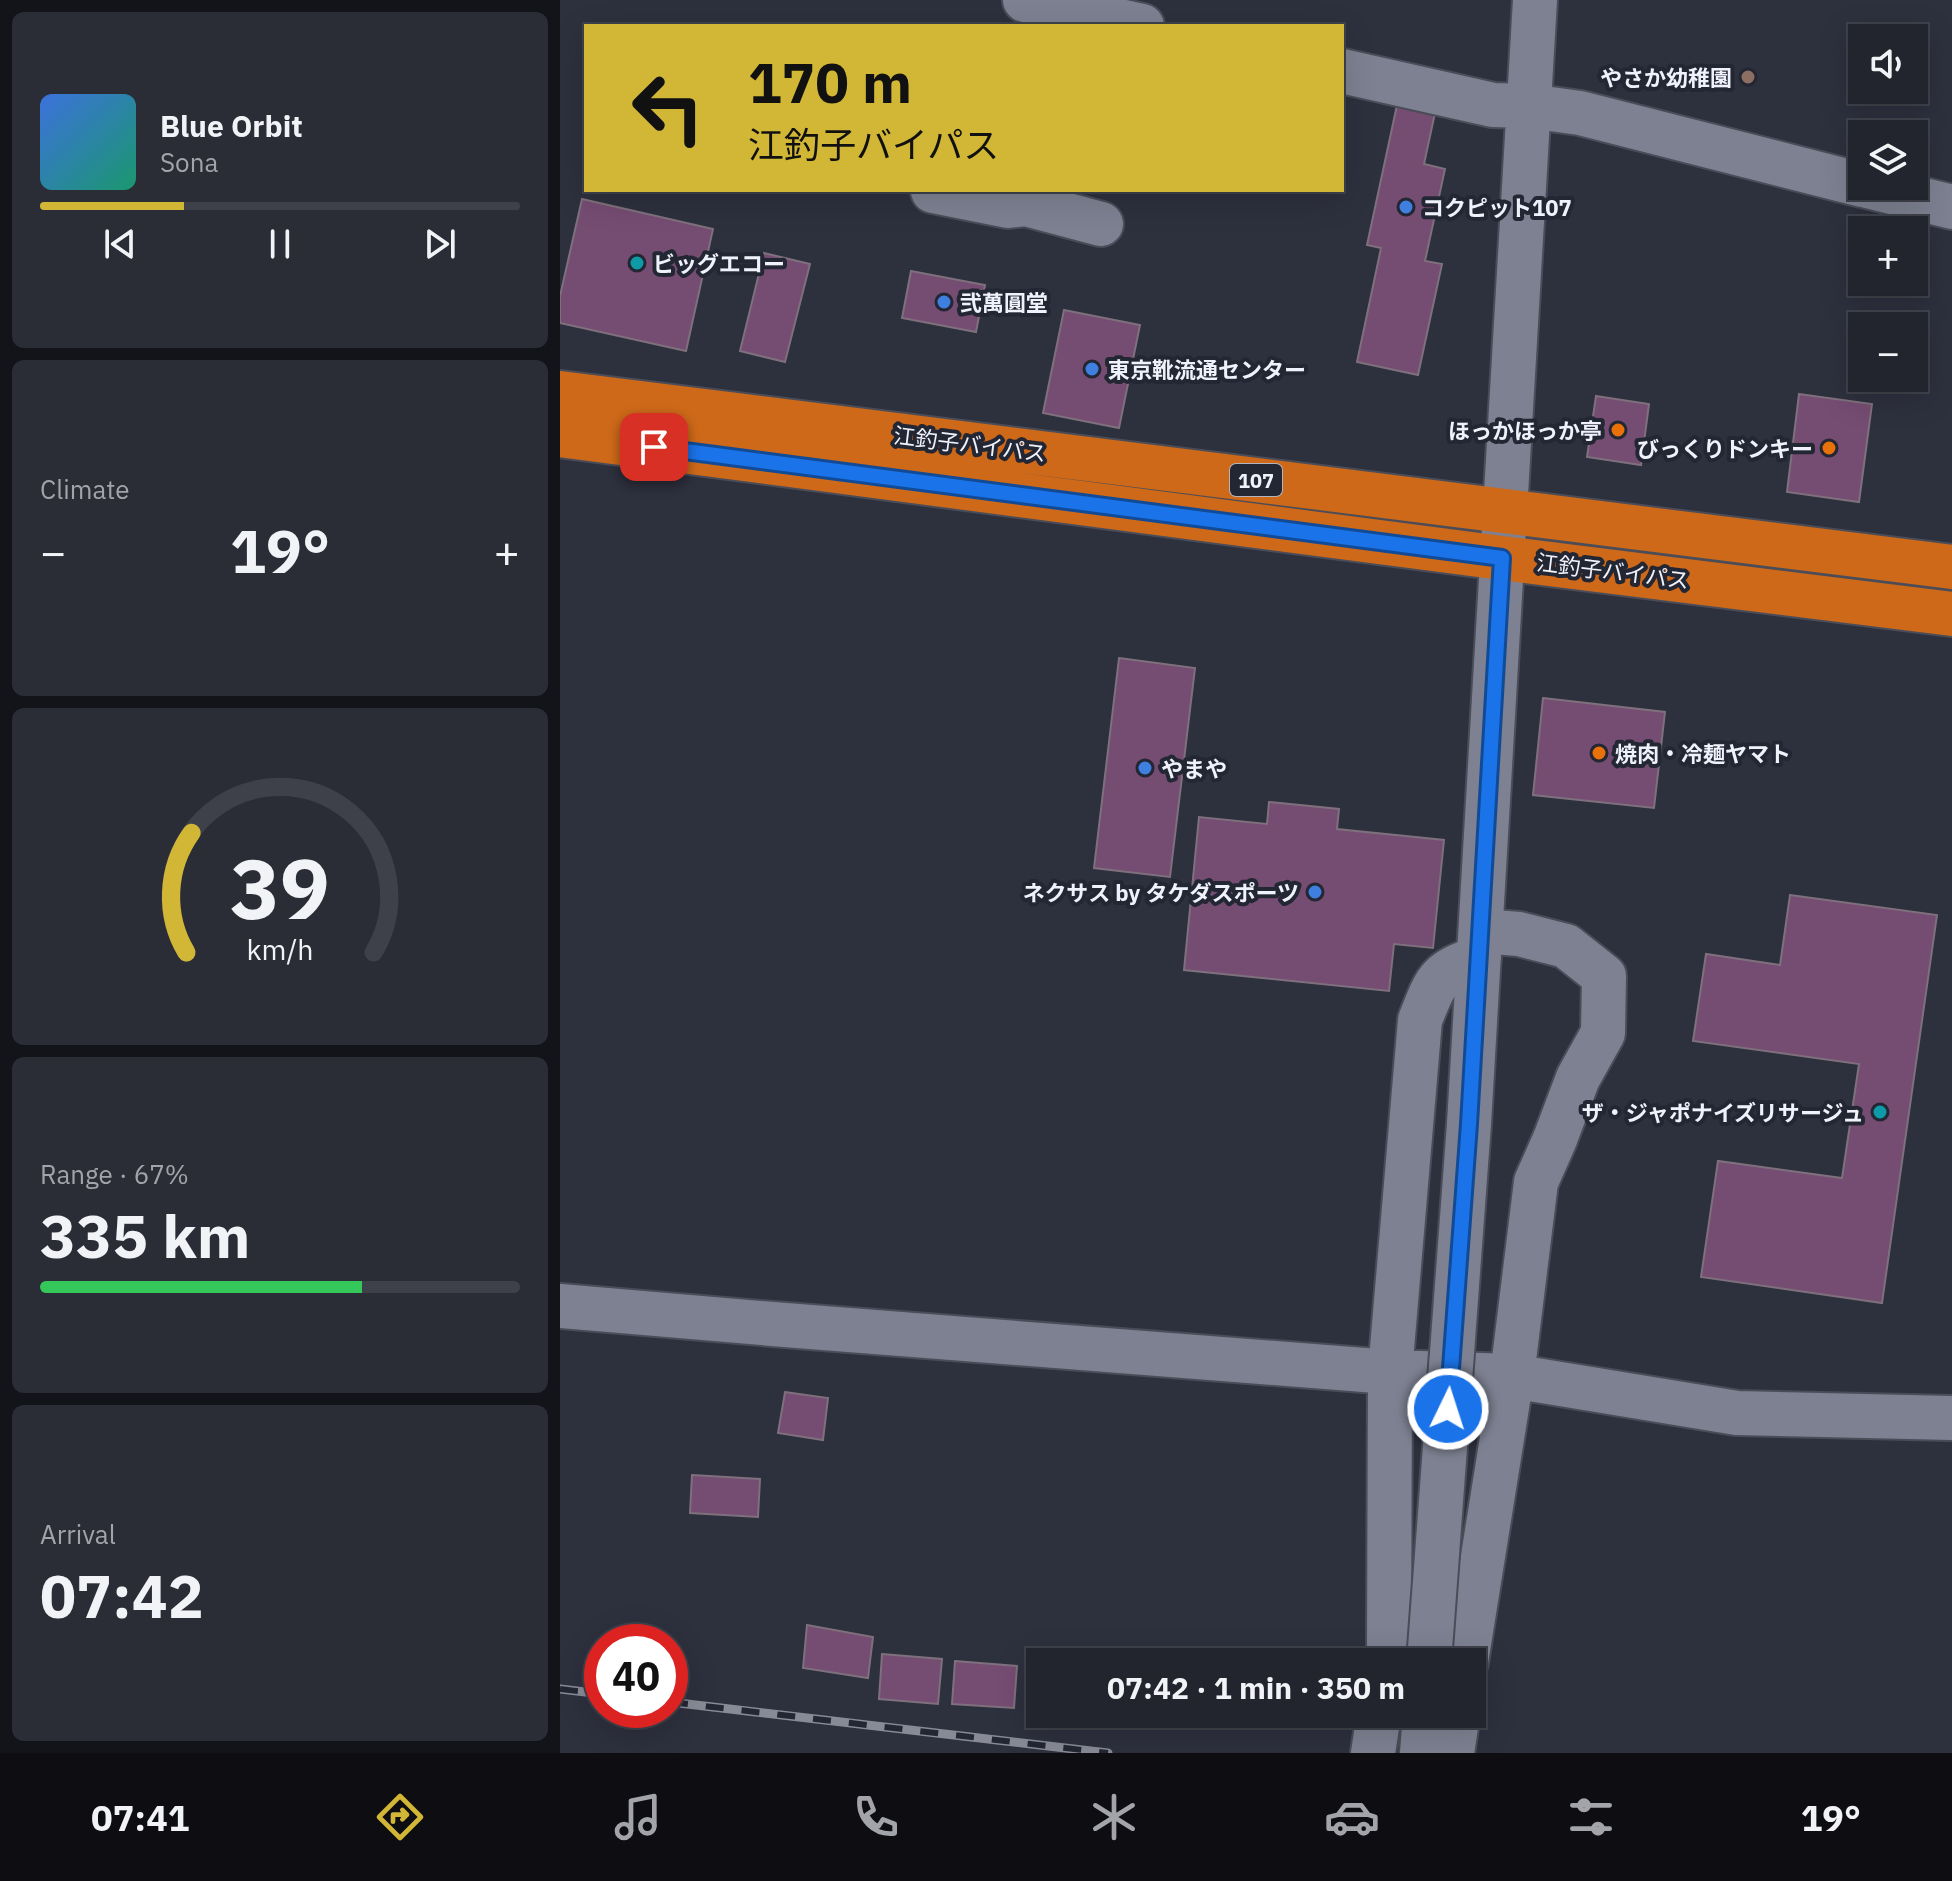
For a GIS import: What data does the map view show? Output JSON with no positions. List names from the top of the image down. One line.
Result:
{"streets":{"highway":["江釣子バイパス","107"]},"places":["やさか幼稚園","コクピット107","ビッグエコー","弐萬圓堂","東京靴流通センター","ほっかほっか亭","びっくりドンキー","焼肉・冷麺ヤマト","やまや","ネクサス by タケダスポーツ","ザ・ジャポナイズリサージュ"],"page":{"map_buttons":["+","−"],"turn":["170 m","江釣子バイパス"],"song":["Blue Orbit","Sona"],"tile":["Climate",["Range · 67%","335 km"],["Arrival","07:42"]],"heat":["−","19°","+"],"limit":"40","trip":"07:42 · 1 min · 350 m","tabs":["07:41","19°"],"gauge":["39","km/h"]}}
